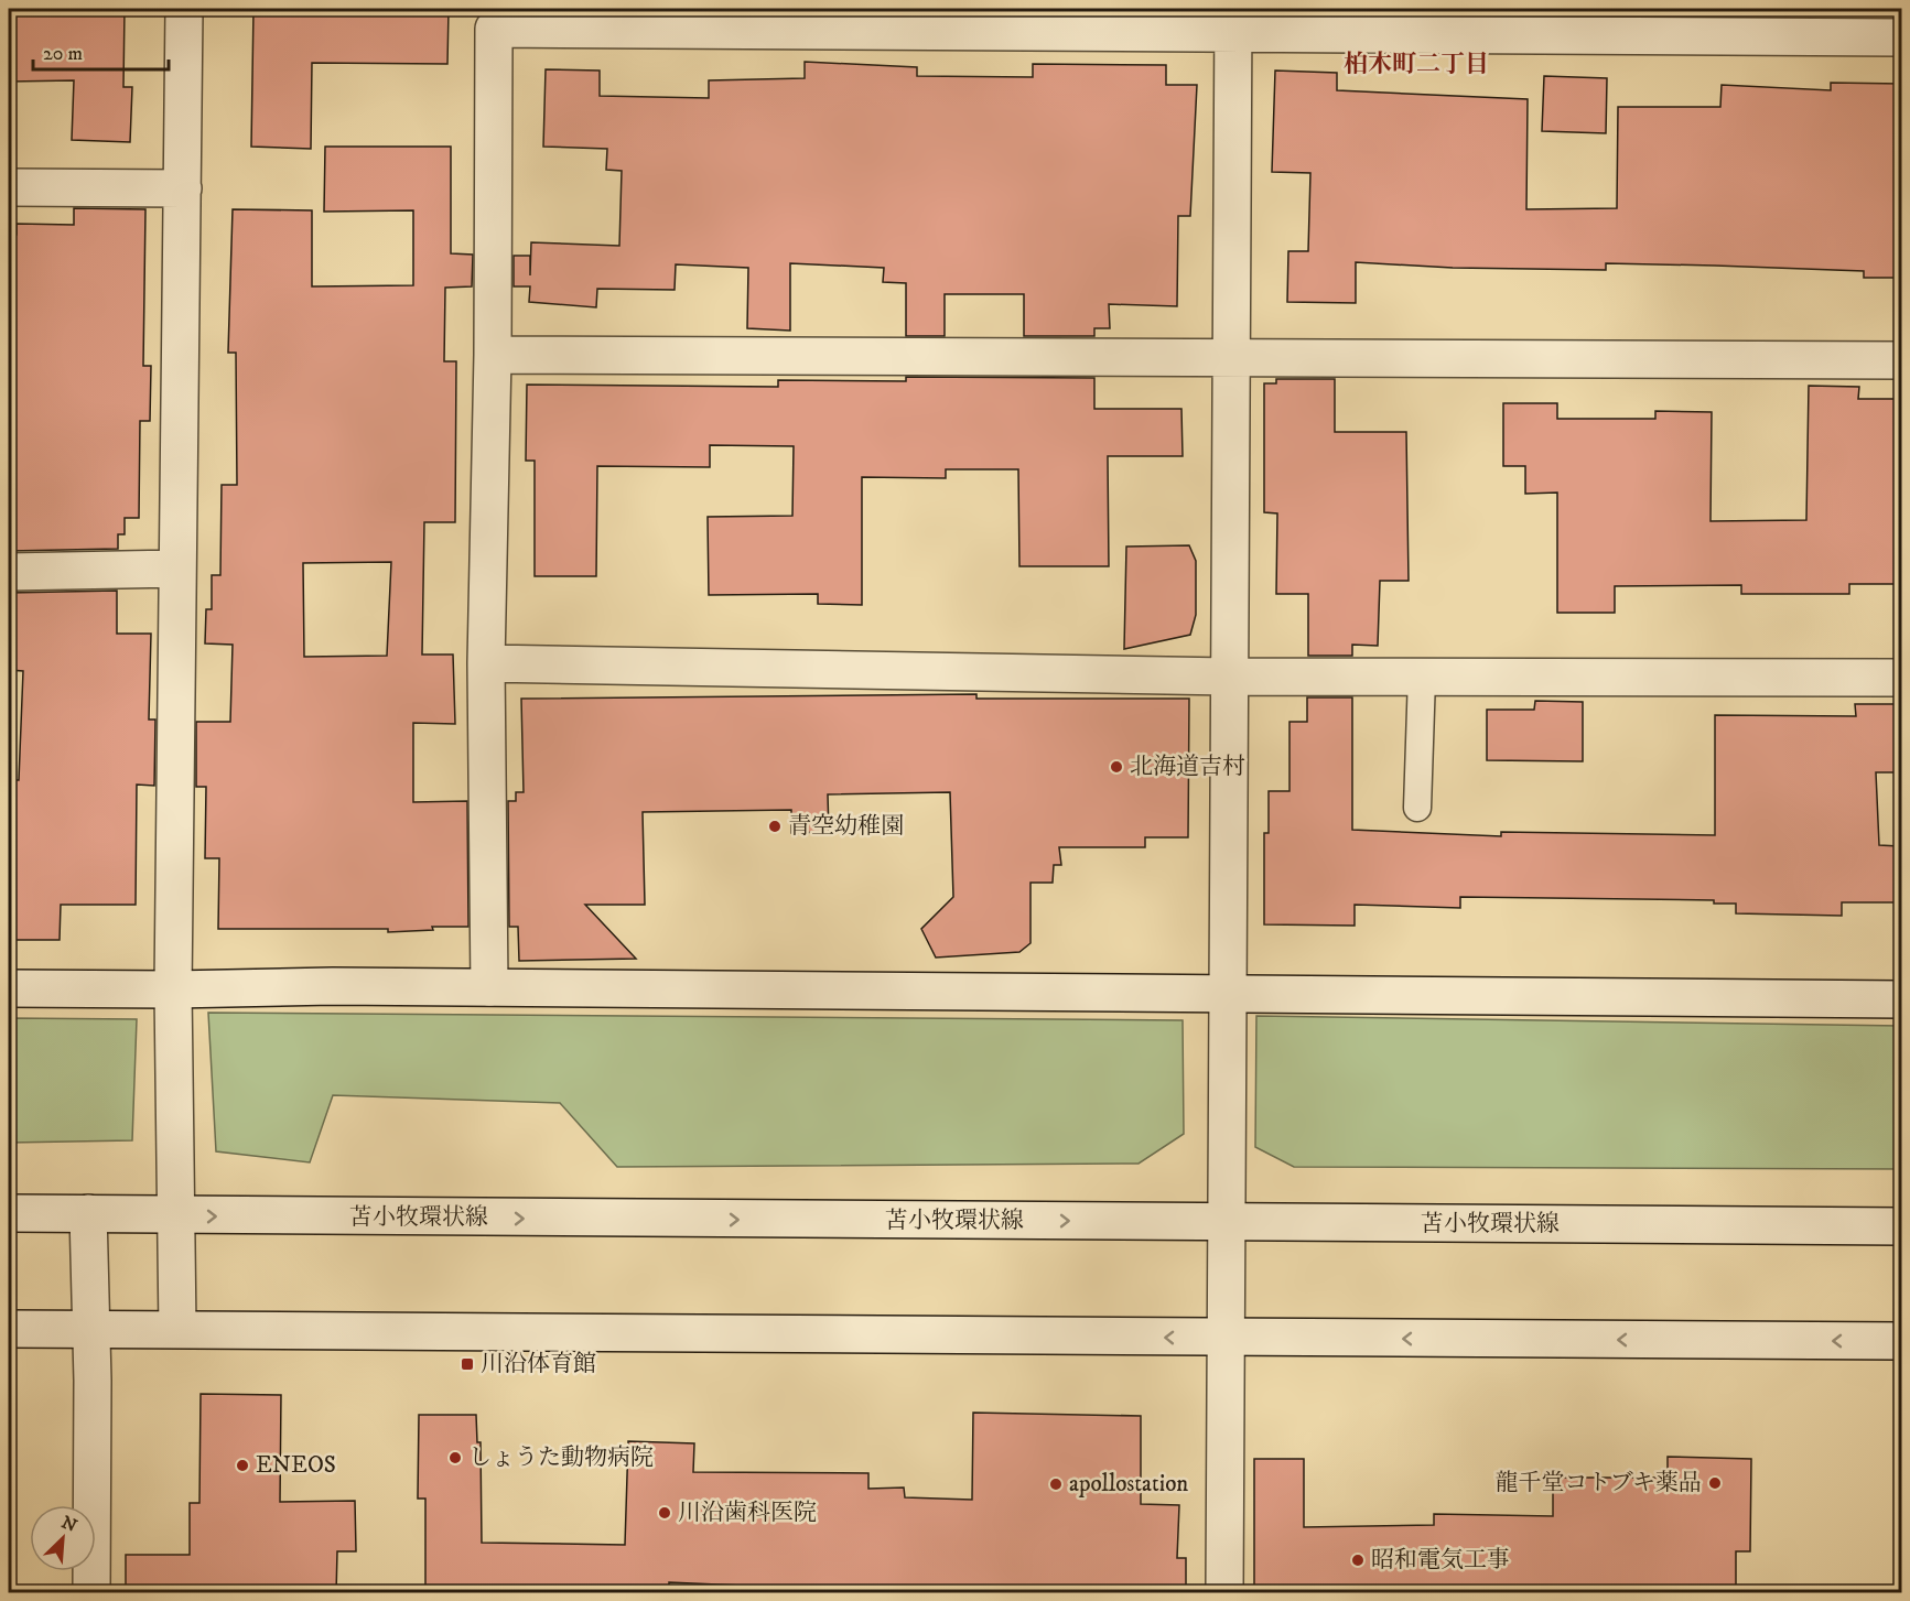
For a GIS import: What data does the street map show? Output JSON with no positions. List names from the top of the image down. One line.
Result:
{"streets":{"street":["苫小牧環状線"]},"districts":["柏木町二丁目"],"places":{"other":["北海道吉村","青空幼稚園","しょうた動物病院","ENEOS","龍千堂コトブキ薬品","apollostation","川沿歯科医院","昭和電気工事"],"transit":["川沿体育館"]},"scale_bar":"20 m","north":"top right"}
